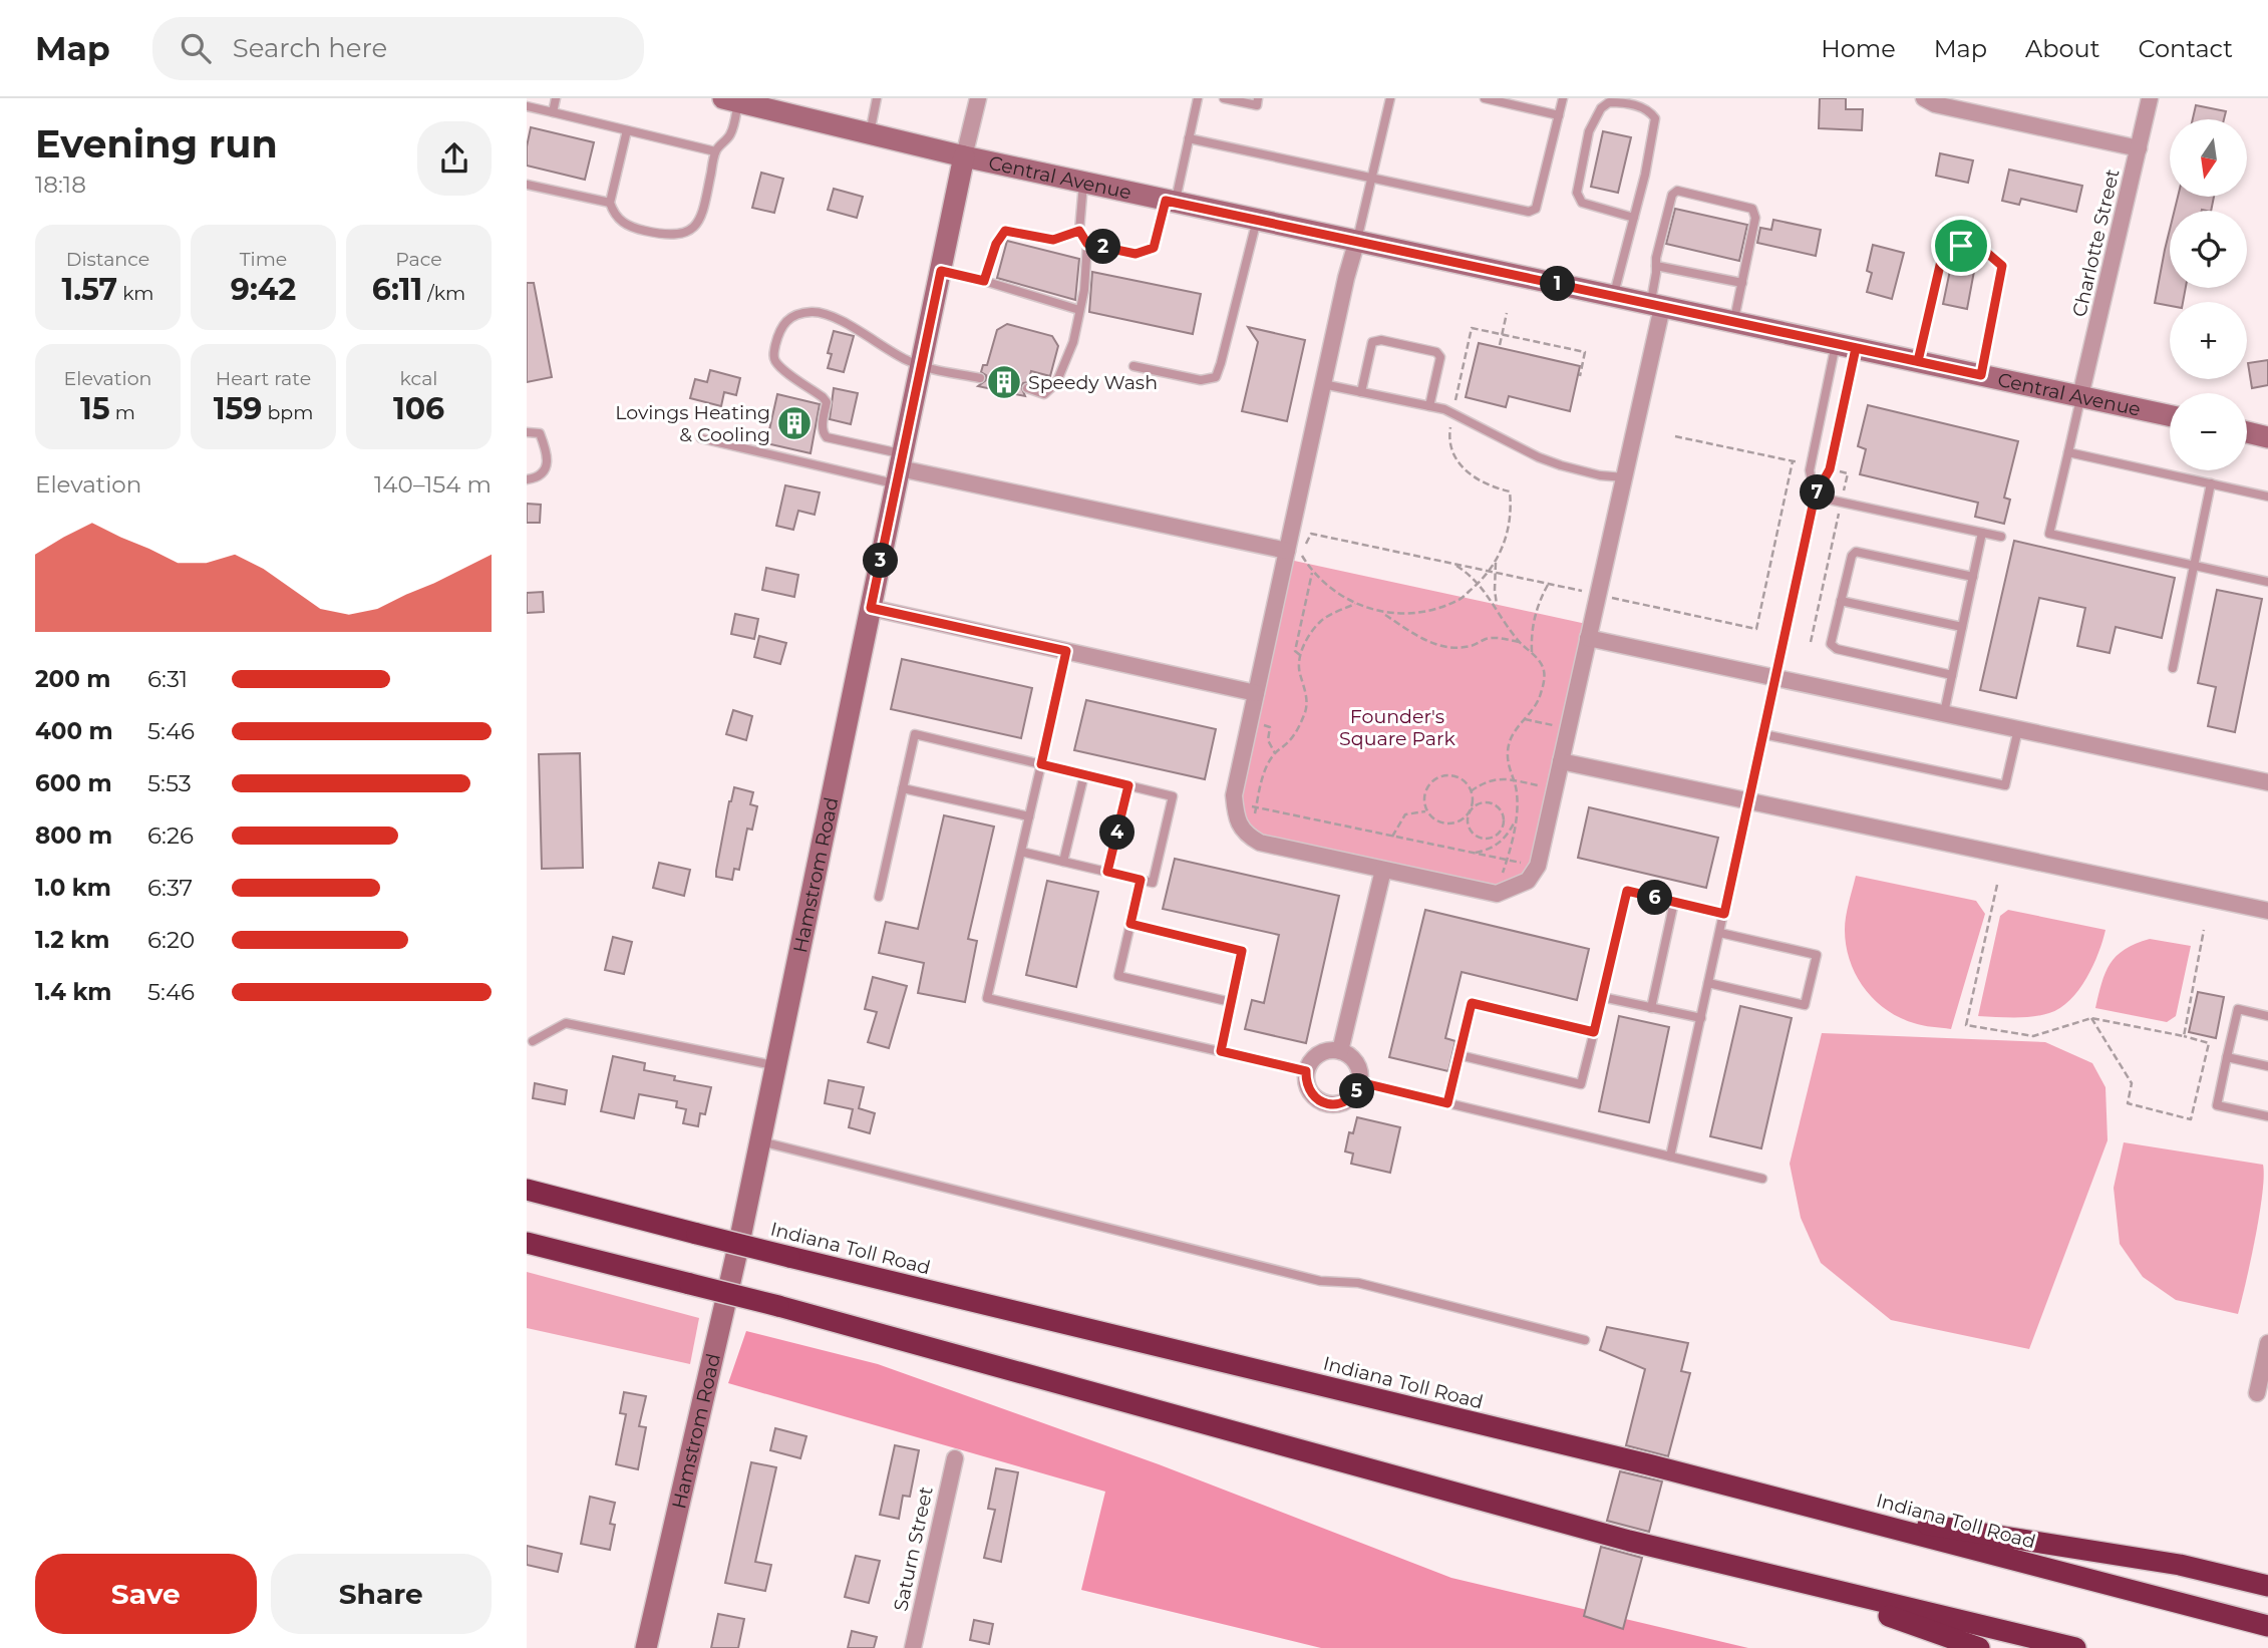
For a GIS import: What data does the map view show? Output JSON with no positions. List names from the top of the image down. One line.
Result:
{"streets":{"highway":["Indiana Toll Road"],"street":["Central Avenue","Charlotte Street","Hamstrom Road","Saturn Street"]},"crossings":[["Central Avenue","Charlotte Street"],["Central Avenue","Hamstrom Road"]],"parks":["Founder's Square Park"],"places":{"building":["Speedy Wash","Lovings Heating & Cooling"]},"north":"bottom","page":{"header":"Map","search":"Search here","nav":["Home","Map","About","Contact"],"heading":["Evening run","18:18"],"map_buttons":["+","−"],"stats":[["Distance","1.57 km"],["Time","9:42"],["Pace","6:11 /km"],["Elevation","15 m"],["Heart rate","159 bpm"],["kcal","106"]],"pins":["2","1","7","3","4","6","5"],"chart":["Elevation","140–154 m"],"list":[{"name":"200 m","note":"6:31"},{"name":"400 m","note":"5:46"},{"name":"600 m","note":"5:53"},{"name":"800 m","note":"6:26"},{"name":"1.0 km","note":"6:37"},{"name":"1.2 km","note":"6:20"},{"name":"1.4 km","note":"5:46"}],"buttons":["Save","Share"]}}
